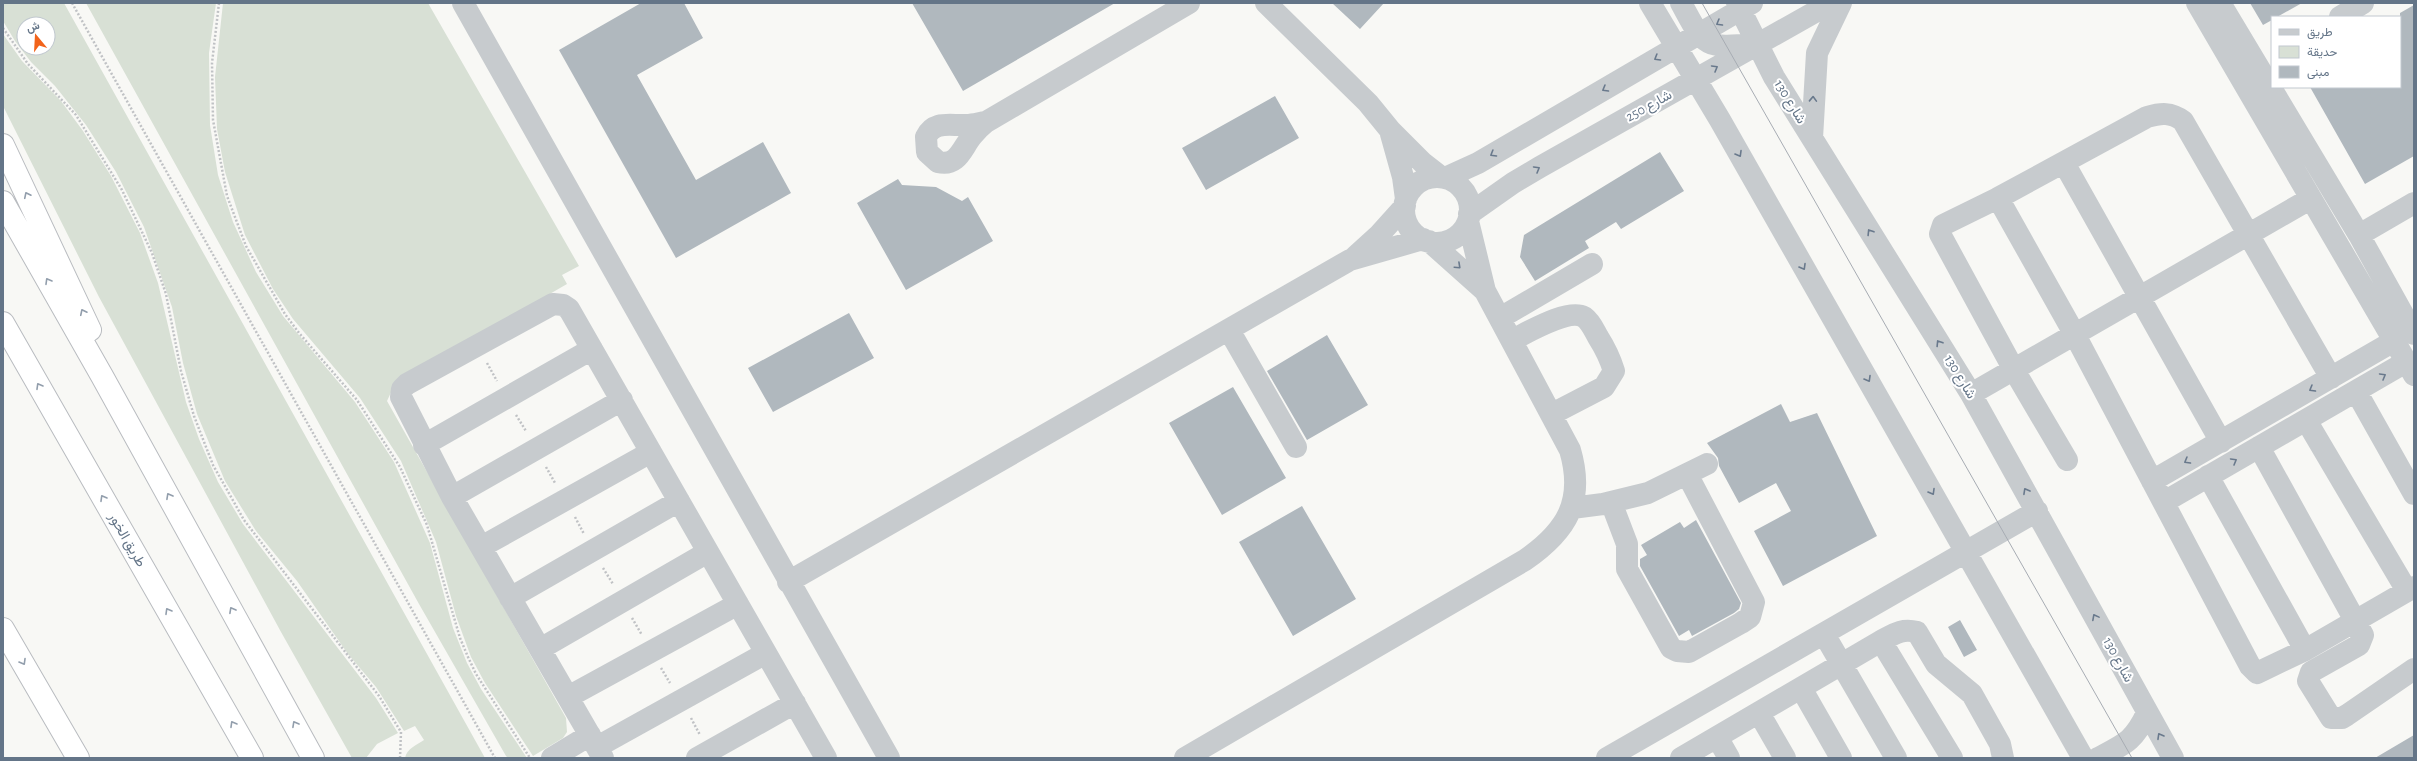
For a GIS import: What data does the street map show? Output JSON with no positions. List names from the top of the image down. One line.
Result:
{"streets":{"highway":["طريق الخور"],"street":["شارع 130","شارع 250"]},"crossings":[["شارع 130","شارع 250"]],"legend":["طريق","حديقة","مبنى"],"north":"top"}
